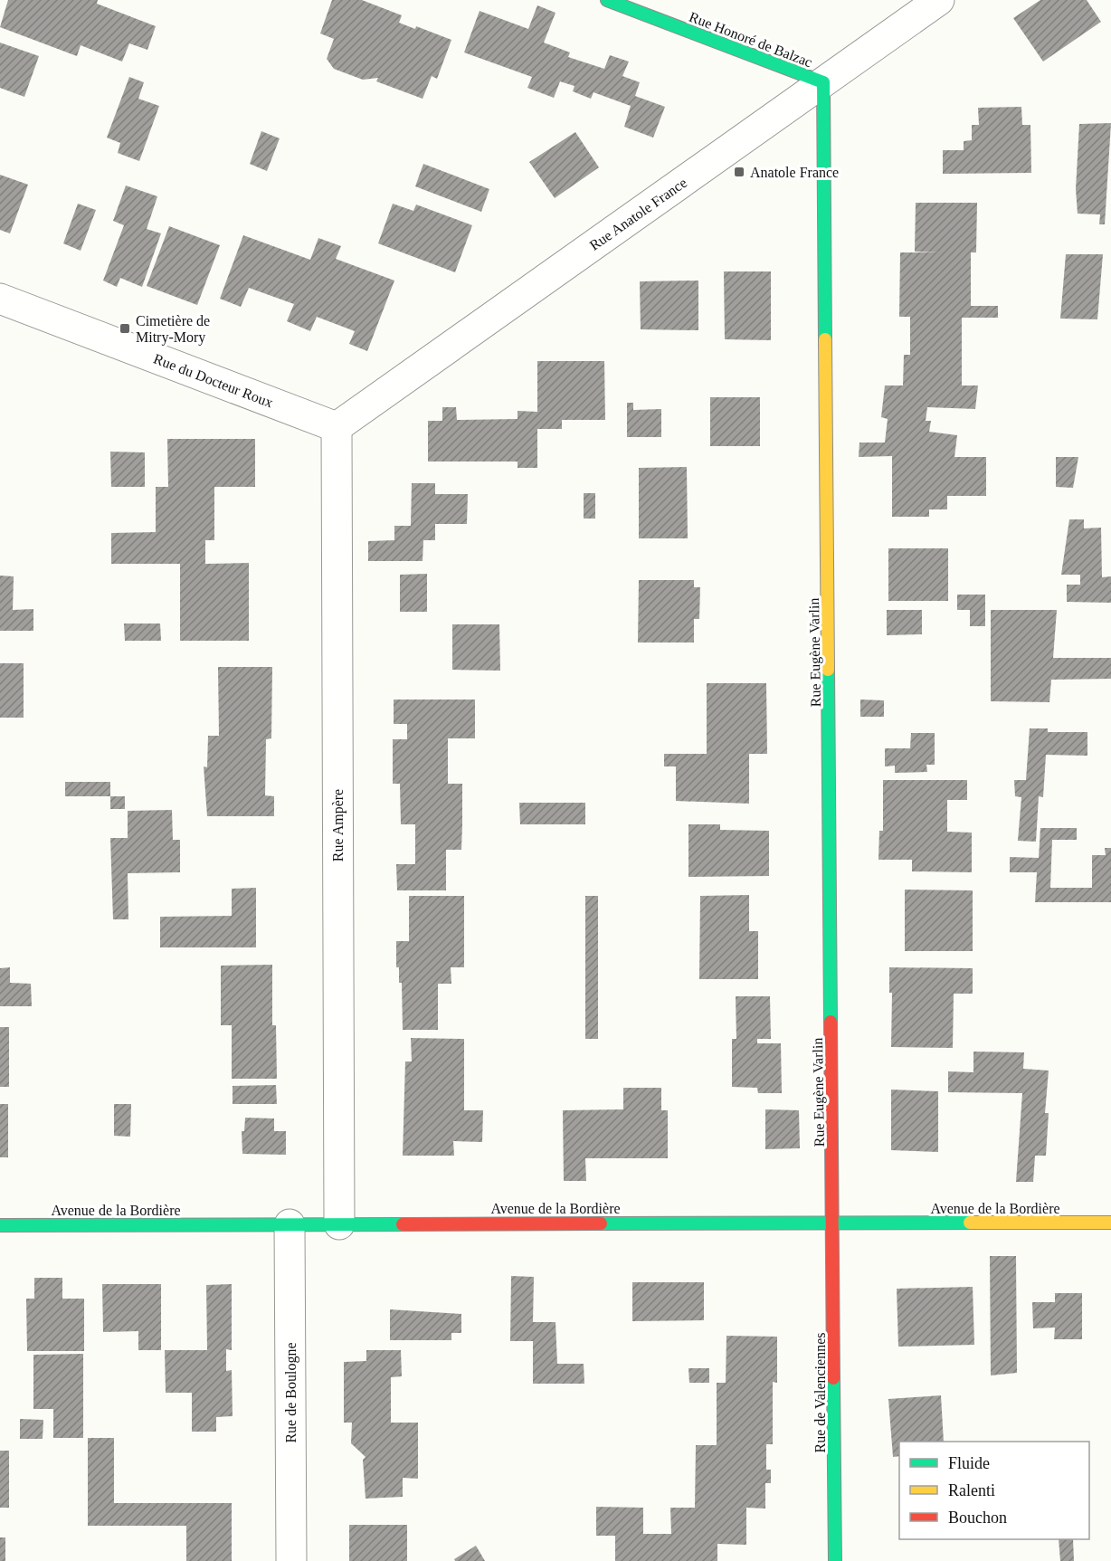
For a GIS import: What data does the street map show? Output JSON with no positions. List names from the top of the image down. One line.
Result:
{"streets":{"street":["Rue Honoré de Balzac","Rue Anatole France","Rue du Docteur Roux","Rue Eugène Varlin","Rue Ampère","Avenue de la Bordière","Rue de Boulogne","Rue de Valenciennes"]},"crossings":[["Rue Honoré de Balzac","Rue Anatole France"],["Rue Honoré de Balzac","Rue Eugène Varlin"],["Rue Anatole France","Rue du Docteur Roux"],["Rue Anatole France","Rue Eugène Varlin"],["Rue Anatole France","Rue Ampère"],["Rue du Docteur Roux","Rue Ampère"],["Rue Eugène Varlin","Avenue de la Bordière"],["Rue Eugène Varlin","Rue de Valenciennes"],["Rue Ampère","Avenue de la Bordière"],["Avenue de la Bordière","Rue de Boulogne"],["Avenue de la Bordière","Rue de Valenciennes"]],"places":{"transit":["Anatole France","Cimetière de Mitry-Mory"]},"legend":["Fluide","Ralenti","Bouchon"]}
